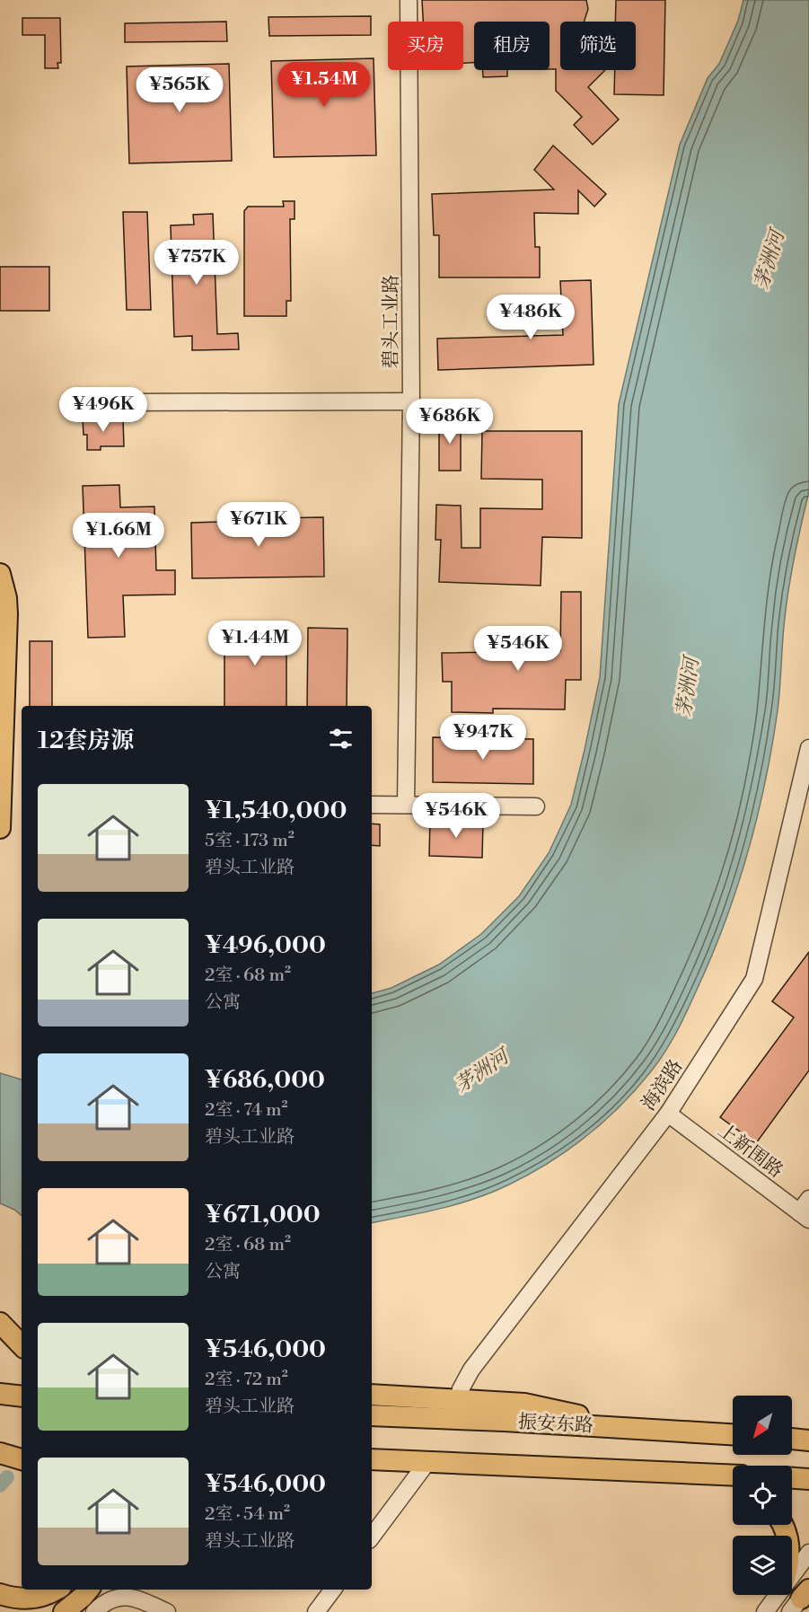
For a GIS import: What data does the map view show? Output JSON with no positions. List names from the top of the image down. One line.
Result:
{"streets":{"main road":["振安东路"],"street":["碧头工业路","海滨路","上新围路"]},"crossings":[["海滨路","上新围路"]],"water":["茅洲河"],"north":"bottom left","page":{"chip":["买房","租房","筛选"],"price":["¥1.54M","¥565K","¥757K","¥486K","¥496K","¥686K","¥671K","¥1.66M","¥1.44M","¥546K","¥947K","¥546K"],"heading":"12套房源","list":[{"name":"¥1,540,000","note":"5室 · 173 m² · 碧头工业路"},{"name":"¥496,000","note":"2室 · 68 m² · 公寓"},{"name":"¥686,000","note":"2室 · 74 m² · 碧头工业路"},{"name":"¥671,000","note":"2室 · 68 m² · 公寓"},{"name":"¥546,000","note":"2室 · 72 m² · 碧头工业路"},{"name":"¥546,000","note":"2室 · 54 m² · 碧头工业路"}]}}
